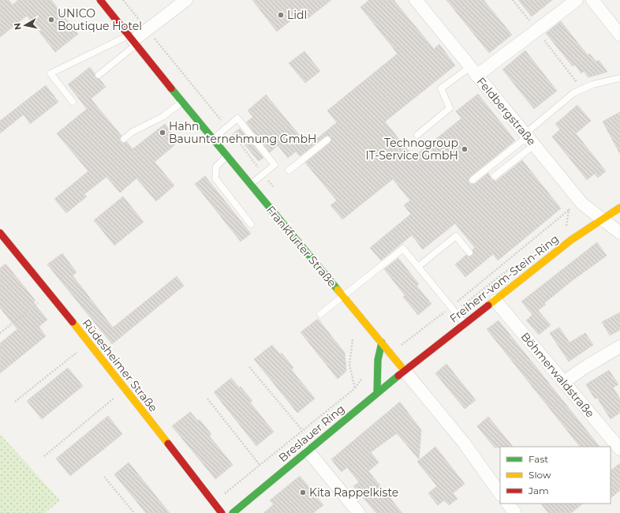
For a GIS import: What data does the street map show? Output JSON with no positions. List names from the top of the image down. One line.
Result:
{"streets":{"street":["Feldbergstraße","Frankfurter Straße","Freiherr-vom-Stein-Ring","Rüdesheimer Straße","Böhmerwaldstraße","Breslauer Ring"]},"crossings":[["Feldbergstraße","Freiherr-vom-Stein-Ring"],["Frankfurter Straße","Freiherr-vom-Stein-Ring"],["Frankfurter Straße","Breslauer Ring"],["Freiherr-vom-Stein-Ring","Böhmerwaldstraße"],["Freiherr-vom-Stein-Ring","Breslauer Ring"]],"places":["Lidl","UNICO Boutique Hotel","Hahn Bauunternehmung GmbH","Technogroup IT-Service GmbH","Kita Rappelkiste"],"legend":["Fast","Slow","Jam"],"north":"left"}
